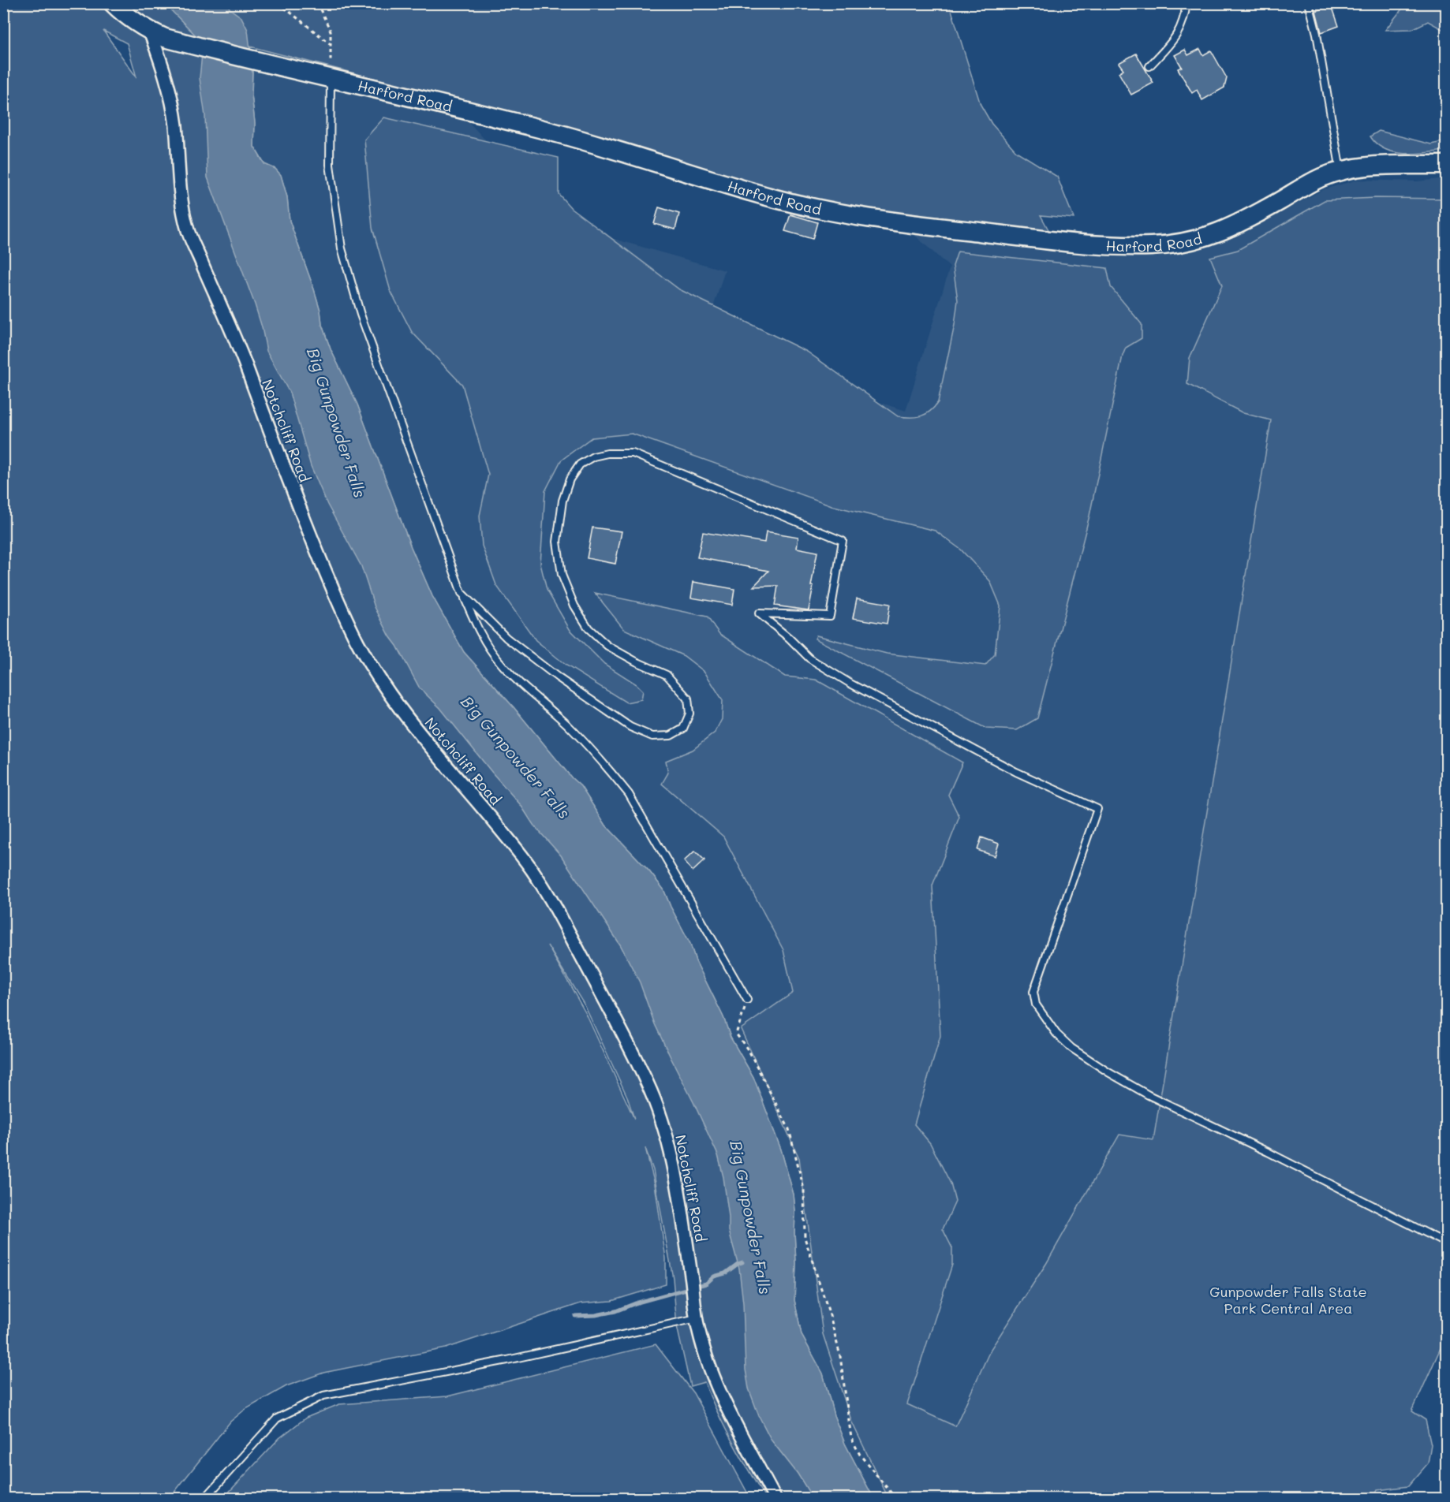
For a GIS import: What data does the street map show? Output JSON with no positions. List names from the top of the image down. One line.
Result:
{"streets":{"main road":["Harford Road"],"street":["Notchcliff Road"]},"crossings":[["Harford Road","Notchcliff Road"]],"water":["Big Gunpowder Falls"],"parks":["Gunpowder Falls State Park Central Area"]}
